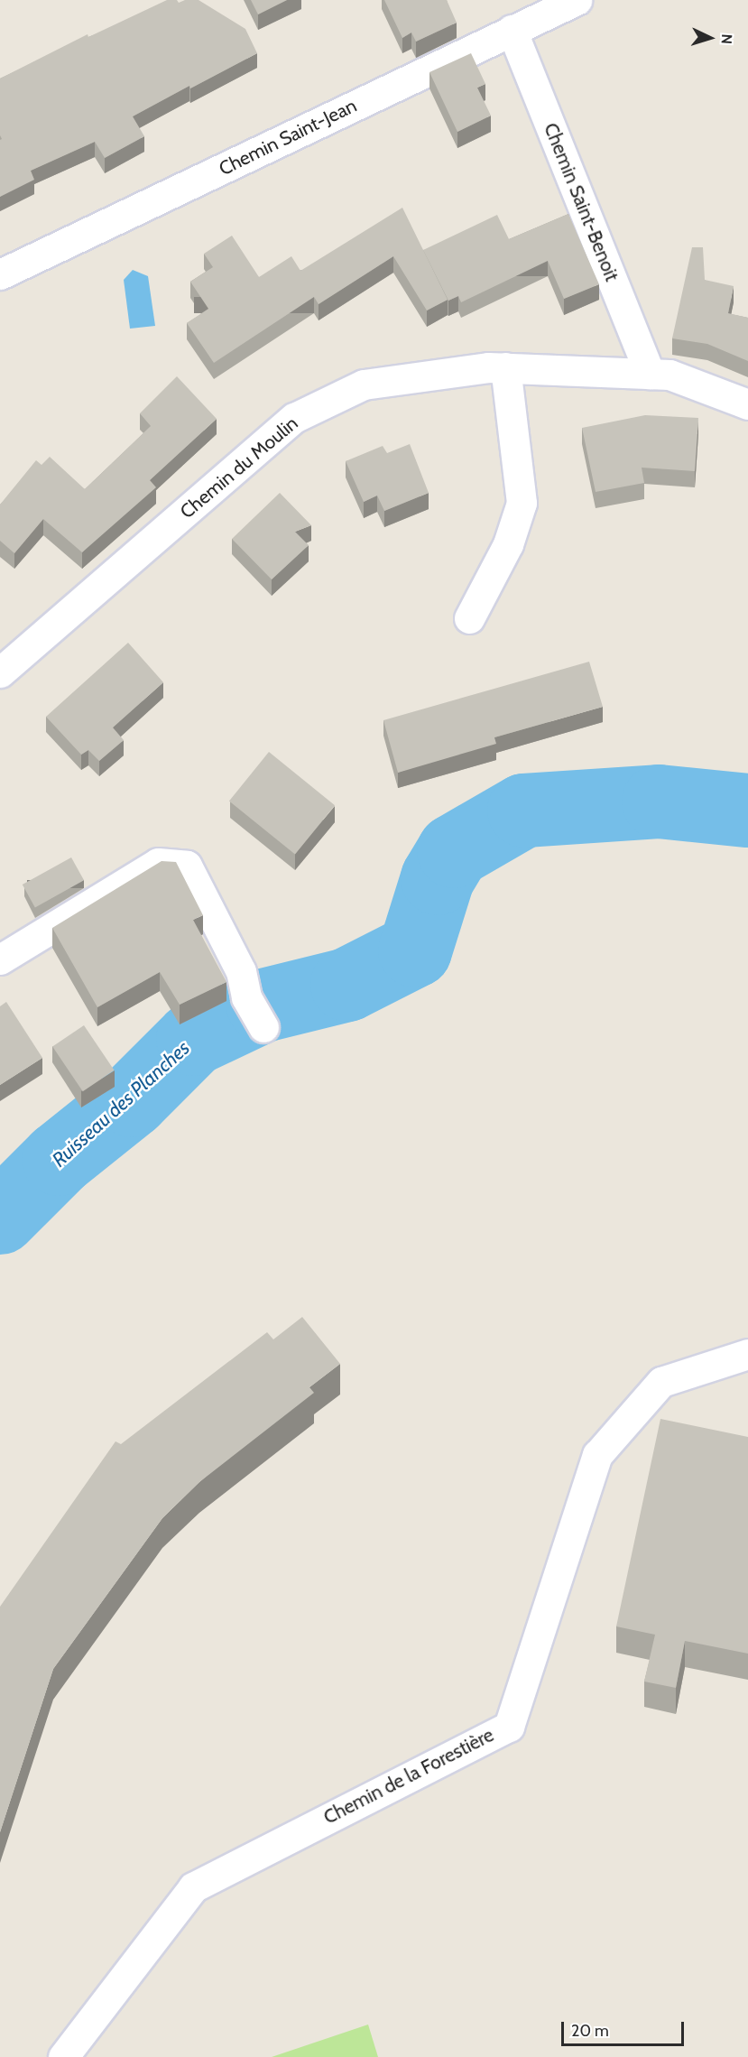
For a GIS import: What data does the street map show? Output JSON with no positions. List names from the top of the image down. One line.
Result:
{"streets":{"street":["Chemin Saint-Jean","Chemin Saint-Benoit","Chemin du Moulin","Chemin de la Forestière"]},"crossings":[["Chemin Saint-Jean","Chemin Saint-Benoit"],["Chemin Saint-Benoit","Chemin du Moulin"]],"water":["Ruisseau des Planches"],"scale_bar":"20 m","north":"right"}
